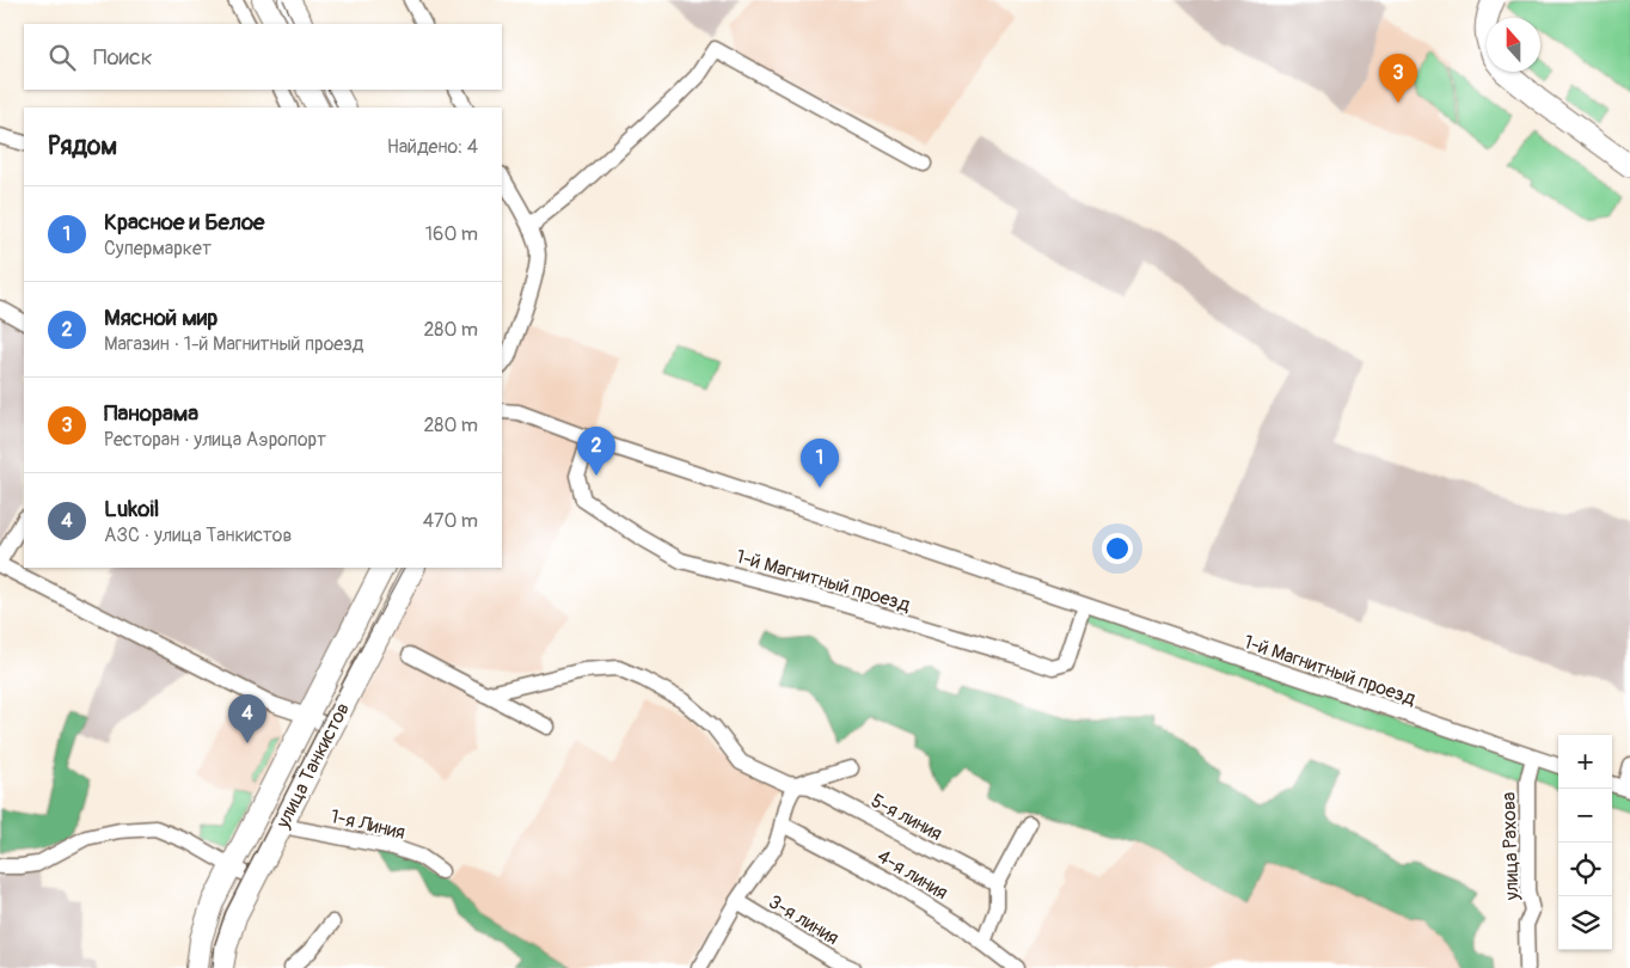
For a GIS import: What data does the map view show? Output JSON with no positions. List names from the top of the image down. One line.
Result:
{"streets":{"main road":["улица Танкистов"],"street":["1-й Магнитный проезд","5-я линия","1-я Линия","улица Рахова","4-я линия","3-я линия"]},"crossings":[["1-й Магнитный проезд","улица Рахова"],["улица Танкистов","1-я Линия"]],"north":"top","page":{"search":"Поиск","pins":["3","2","1","4"],"heading":["Рядом","Найдено: 4"],"list":[{"mark":"1","name":"Красное и Белое","note":"Супермаркет","value":"160 m"},{"mark":"2","name":"Мясной мир","note":"Магазин · 1-й Магнитный проезд","value":"280 m"},{"mark":"3","name":"Панорама","note":"Ресторан · улица Аэропорт","value":"280 m"},{"mark":"4","name":"Lukoil","note":"АЗС · улица Танкистов","value":"470 m"}],"map_buttons":["+","−"]}}
